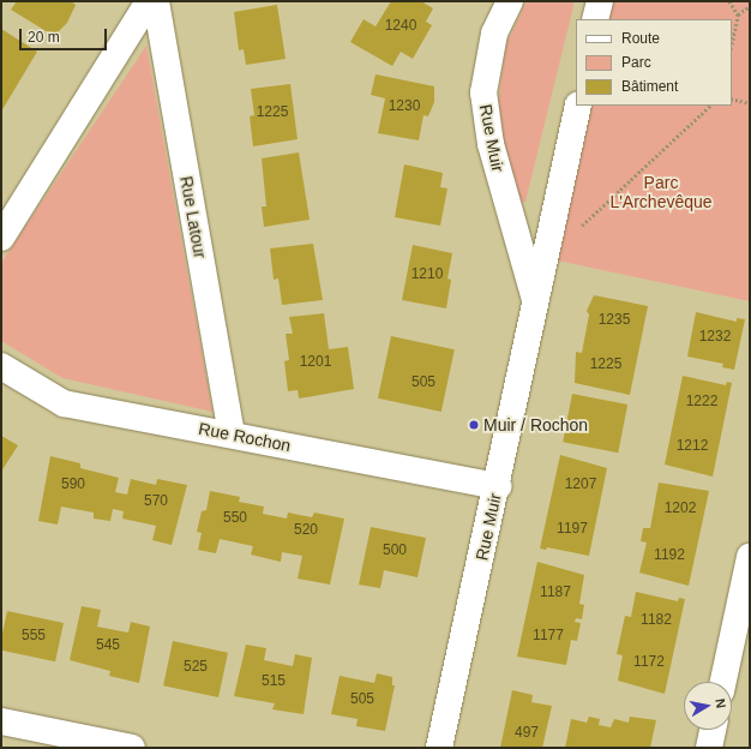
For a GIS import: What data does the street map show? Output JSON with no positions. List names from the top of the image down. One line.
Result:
{"streets":{"street":["Rue Muir","Rue Latour","Rue Rochon"]},"crossings":[["Rue Muir","Rue Rochon"],["Rue Latour","Rue Rochon"]],"parks":["Parc L'Archevêque"],"places":["Muir / Rochon"],"house_numbers":["1240","1230","1225","1210","1235","1232","1201","1225","505","1222","1212","590","1207","570","1202","550","1197","520","500","1192","1187","1182","555","1177","545","1172","525","515","505","497"],"legend":["Route","Parc","Bâtiment"],"scale_bar":"20 m","north":"right"}
